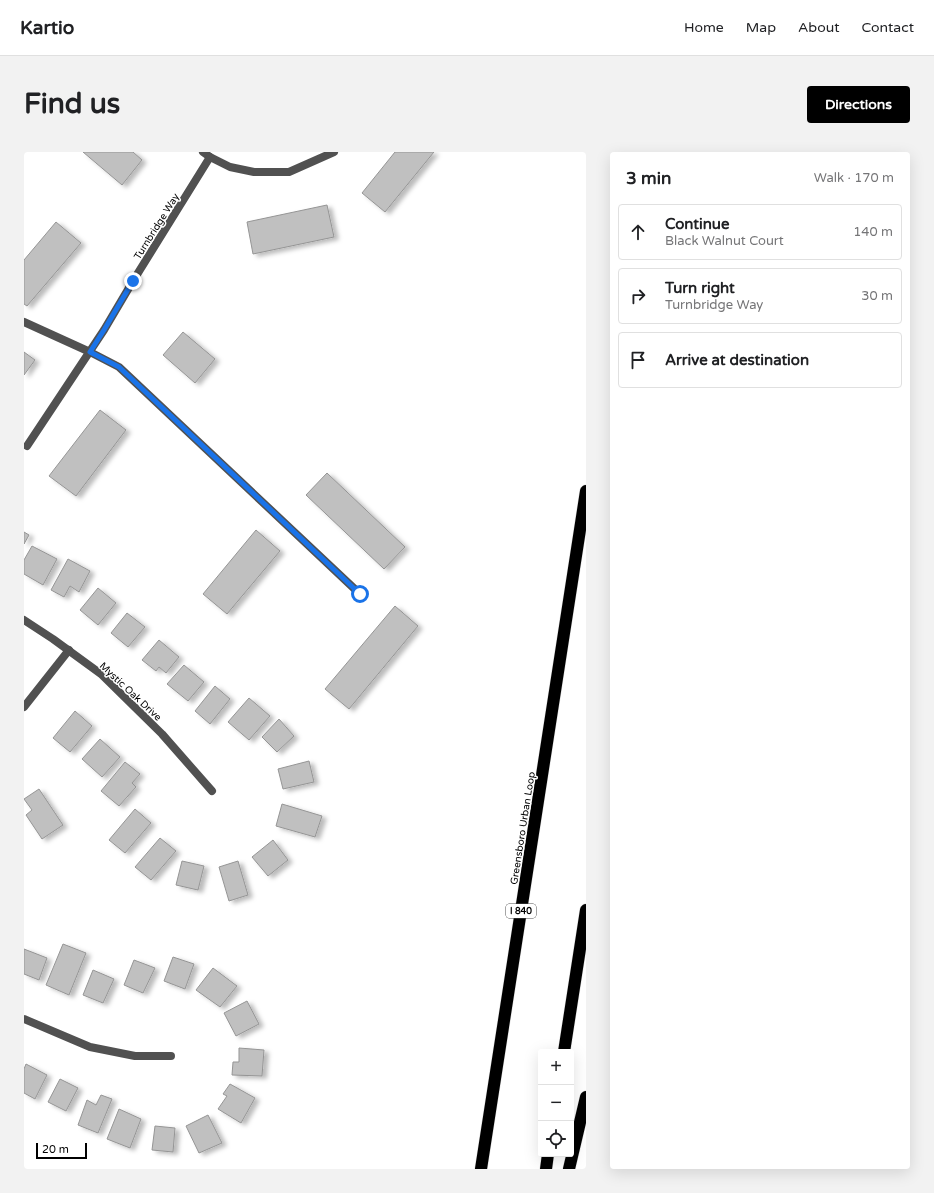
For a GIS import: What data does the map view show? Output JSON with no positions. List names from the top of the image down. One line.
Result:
{"streets":{"highway":["Greensboro Urban Loop","I 840"],"street":["Turnbridge Way","Mystic Oak Drive"]},"scale_bar":"20 m","page":{"header":"Kartio","nav":["Home","Map","About","Contact"],"buttons":"Directions","title":"Find us","heading":["3 min","Walk · 170 m"],"list":[["Continue","Black Walnut Court","140 m"],["Turn right","Turnbridge Way","30 m"],"Arrive at destination"],"map_buttons":["+","−"],"scale":"20 m"}}
